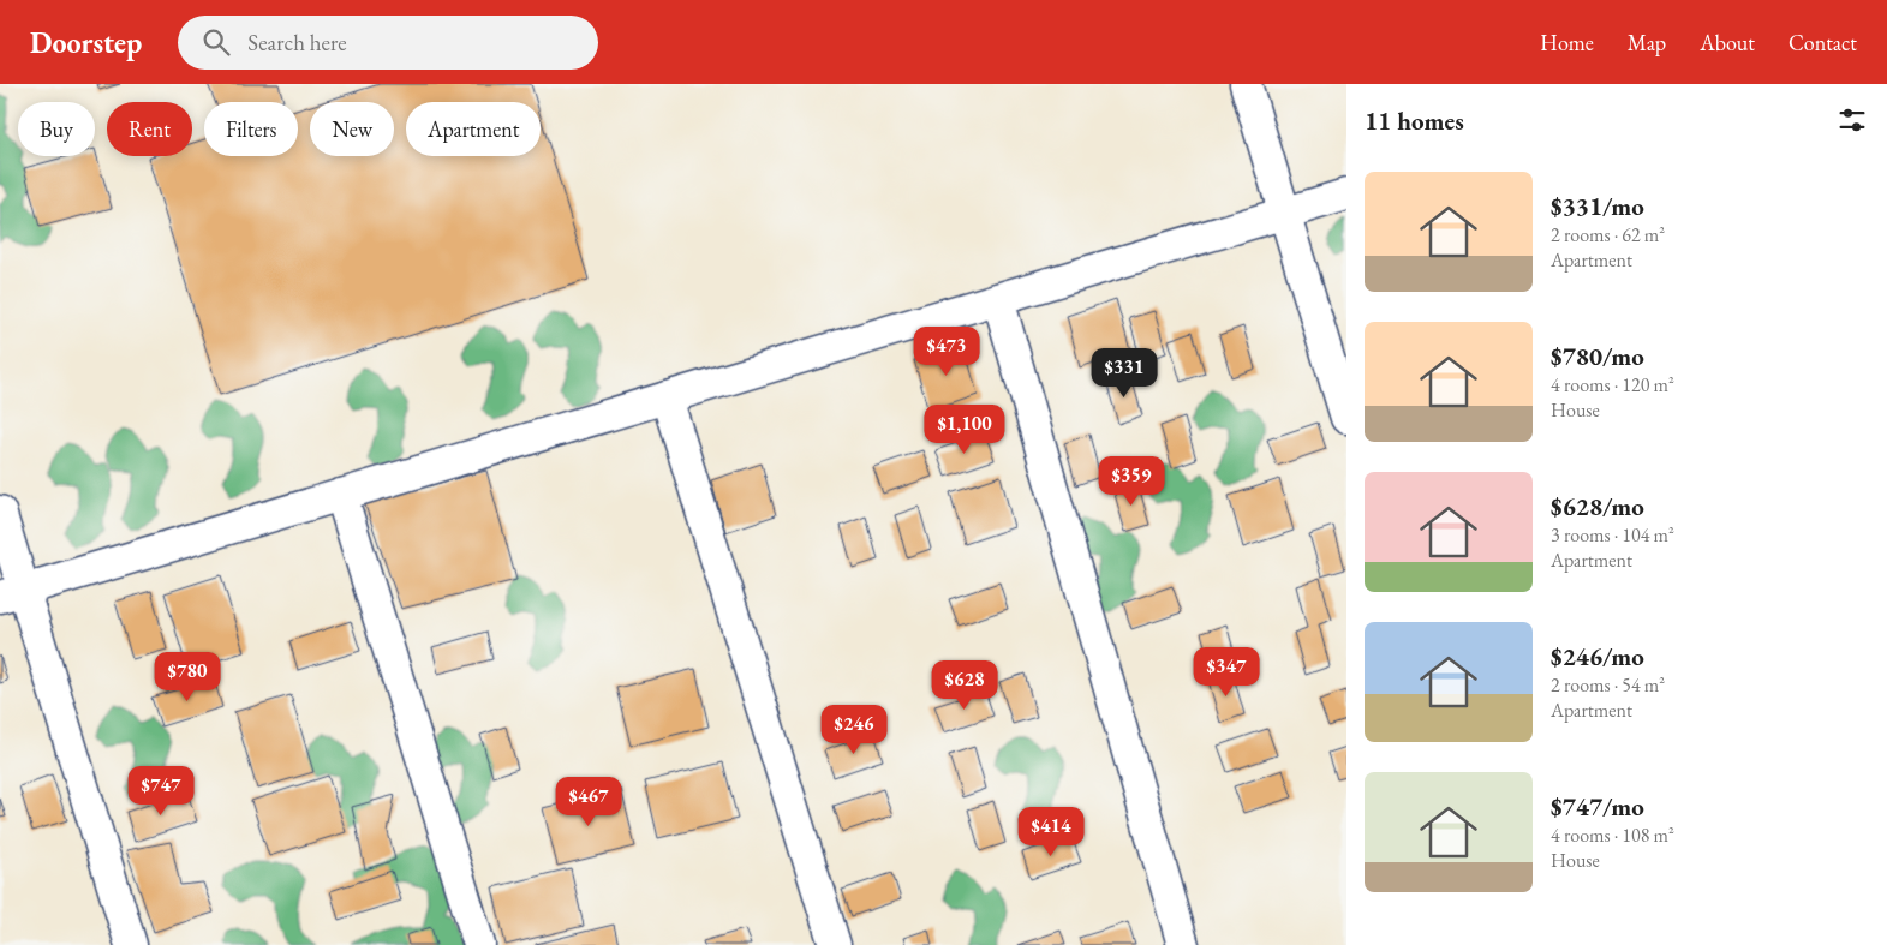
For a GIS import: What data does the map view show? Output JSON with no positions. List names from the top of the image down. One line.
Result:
{"page":{"header":"Doorstep","search":"Search here","nav":["Home","Map","About","Contact"],"heading":"11 homes","chip":["Buy","Rent","Filters","New","Apartment"],"list":[{"name":"$331/mo","note":"2 rooms · 62 m² · Apartment"},{"name":"$780/mo","note":"4 rooms · 120 m² · House"},{"name":"$628/mo","note":"3 rooms · 104 m² · Apartment"},{"name":"$246/mo","note":"2 rooms · 54 m² · Apartment"},{"name":"$747/mo","note":"4 rooms · 108 m² · House"}],"price":["$473","$331","$1,100","$359","$347","$780","$628","$246","$747","$467","$414"]}}
